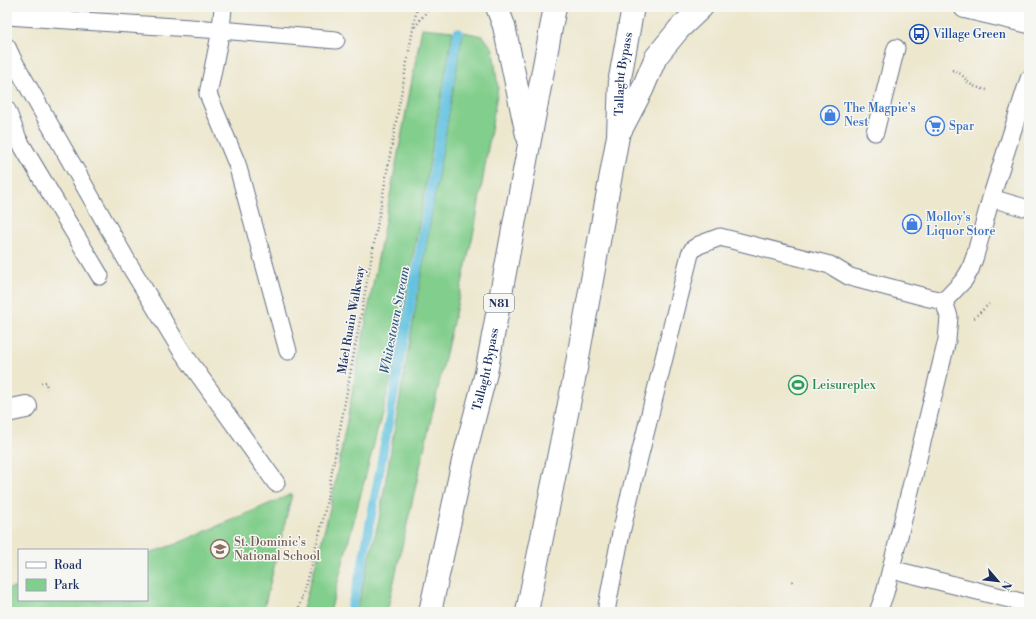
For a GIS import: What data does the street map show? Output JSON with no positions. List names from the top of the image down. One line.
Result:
{"streets":{"main road":["Tallaght Bypass","N81"],"path":["Máel Ruain Walkway"]},"water":["Whitestown Stream"],"places":{"bus stop":["Village Green"],"shop":["The Magpie's Nest","Molloy's Liquor Store"],"supermarket":["Spar"],"sports":["Leisureplex"],"school or university":["St. Dominic's National School"]},"legend":["Road","Park"],"north":"bottom right"}
